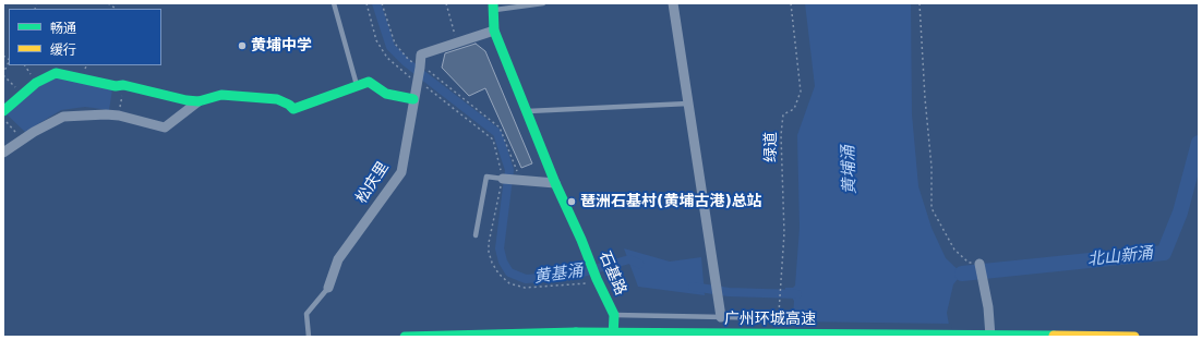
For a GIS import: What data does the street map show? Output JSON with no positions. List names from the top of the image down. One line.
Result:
{"streets":{"main road":["石基路","广州环城高速"],"street":["松庆里"],"path":["绿道"]},"water":["黄埔涌","北山新涌","黄基涌"],"places":["黄埔中学","琶洲石基村(黄埔古港)总站"],"legend":["畅通","缓行"]}
